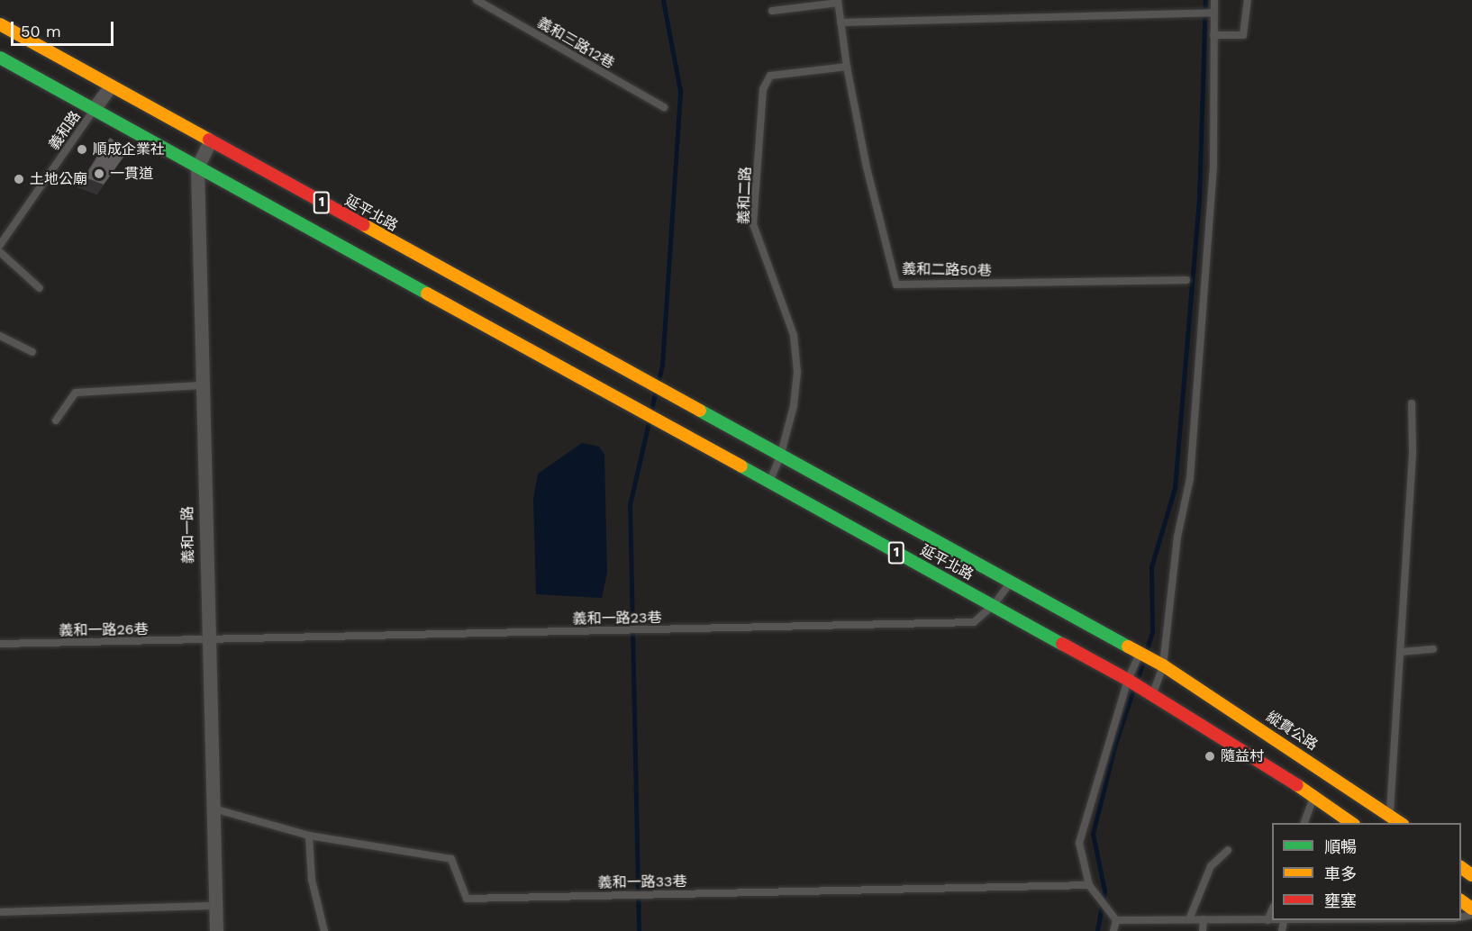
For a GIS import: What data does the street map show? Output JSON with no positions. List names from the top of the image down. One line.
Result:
{"streets":{"main road":["1","延平北路","縱貫公路"],"street":["義和一路"],"lane":["義和三路12巷","義和路","義和二路","義和二路50巷","義和一路23巷","義和一路26巷","義和一路33巷"]},"crossings":[["義和路","1"],["義和二路","延平北路"],["義和二路","義和二路50巷"],["1","延平北路"],["1","義和一路"],["1","縱貫公路"],["延平北路","義和一路"],["延平北路","義和一路23巷"],["義和一路","義和一路23巷"],["義和一路","義和一路26巷"],["義和一路","義和一路33巷"],["義和一路23巷","義和一路26巷"]],"places":["順成企業社","一貫道","土地公廟","隨益村"],"legend":["順暢","車多","壅塞"],"scale_bar":"50 m"}
